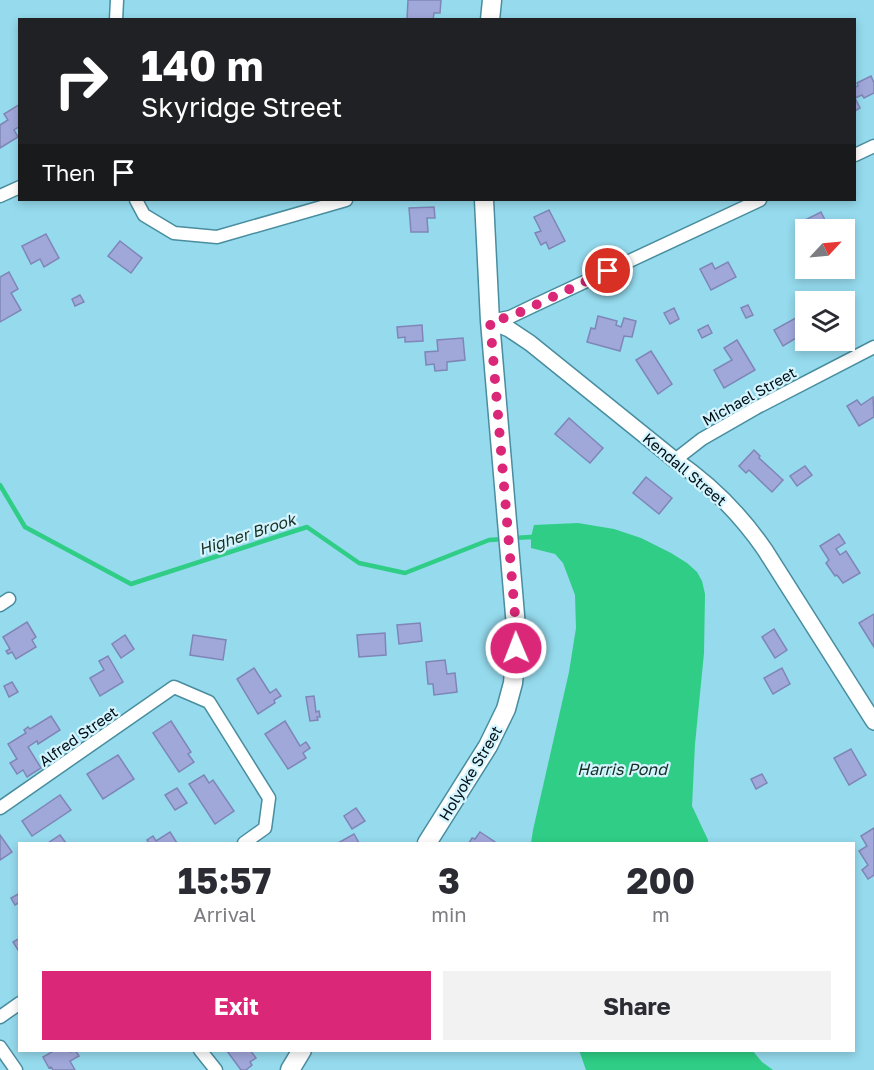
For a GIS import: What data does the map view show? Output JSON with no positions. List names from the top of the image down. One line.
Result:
{"streets":{"main road":["Holyoke Street"],"street":["Michael Street","Kendall Street","Alfred Street"]},"crossings":[["Michael Street","Kendall Street"],["Kendall Street","Holyoke Street"]],"water":["Higher Brook","Harris Pond"],"north":"top right","page":{"turn":["140 m","Skyridge Street"],"then":"Then","eta":["15:57","Arrival","3","min","200","m"],"buttons":["Exit","Share"]}}
